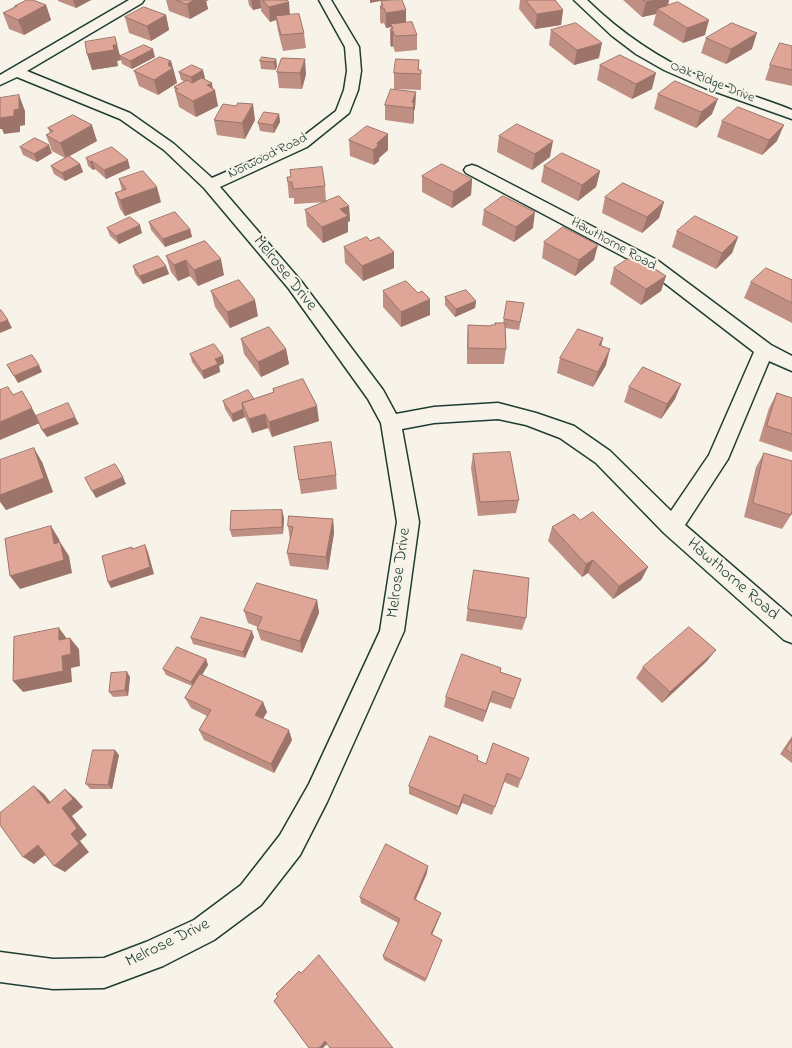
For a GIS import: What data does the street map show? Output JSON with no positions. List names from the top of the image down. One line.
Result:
{"streets":{"street":["Oak Ridge Drive","Norwood Road","Hawthorne Road","Melrose Drive"]},"crossings":[["Norwood Road","Melrose Drive"],["Hawthorne Road","Melrose Drive"]]}
